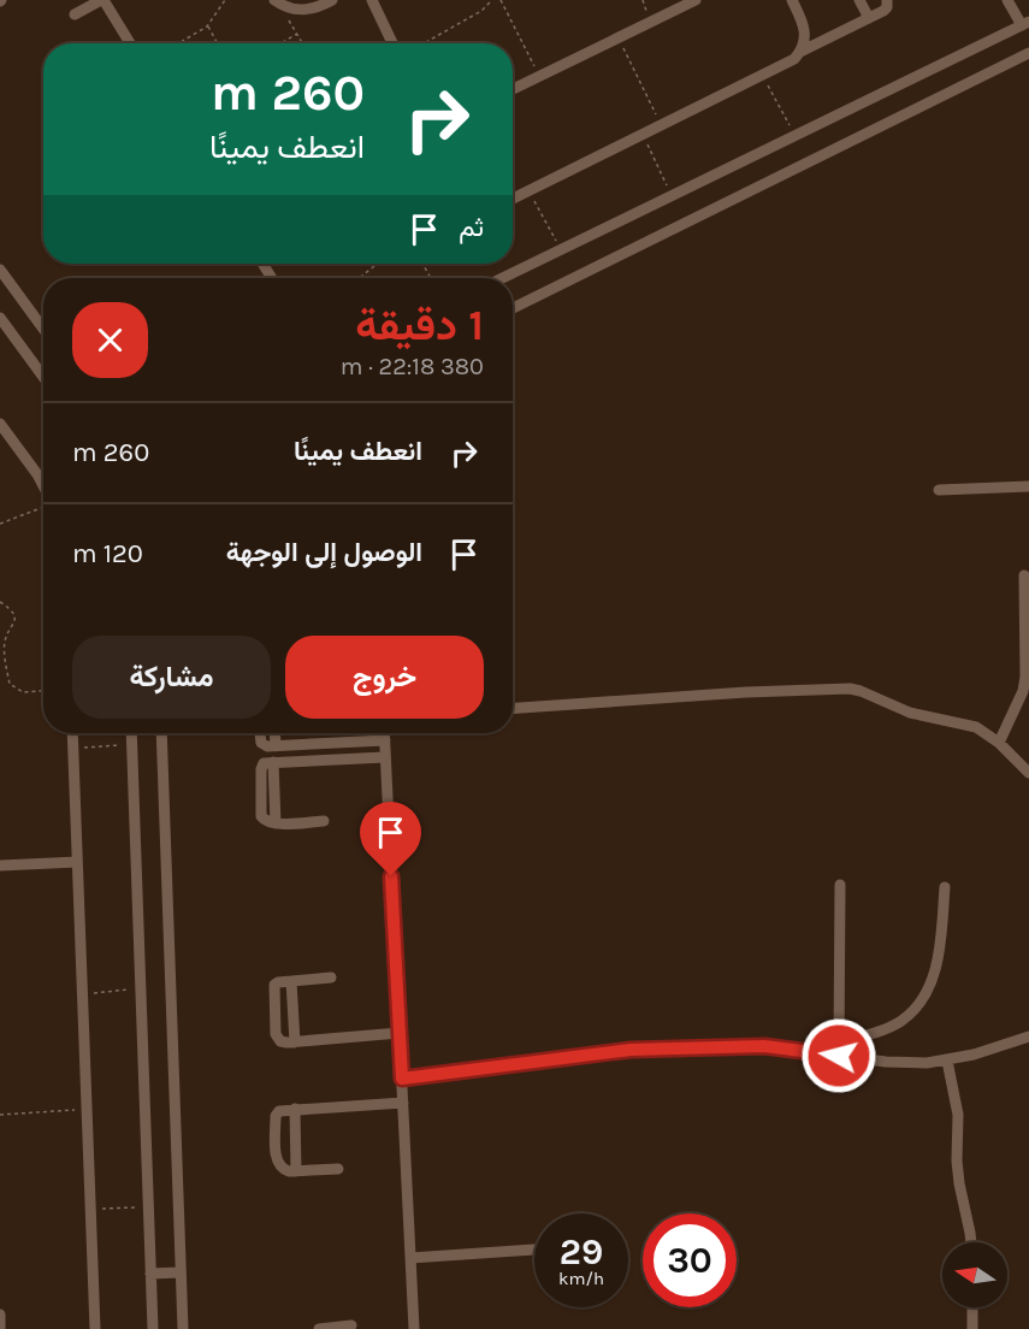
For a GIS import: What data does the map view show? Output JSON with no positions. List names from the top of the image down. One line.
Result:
{"north":"left","page":{"turn":["260 m","انعطف يمينًا"],"then":"ثم","heading":["1 دقيقة","380 m · 22:18"],"list":[{"name":"انعطف يمينًا","value":"260 m"},{"name":"الوصول إلى الوجهة","value":"120 m"}],"buttons":["خروج","مشاركة"],"speed":"29 km/h","limit":"30"}}
